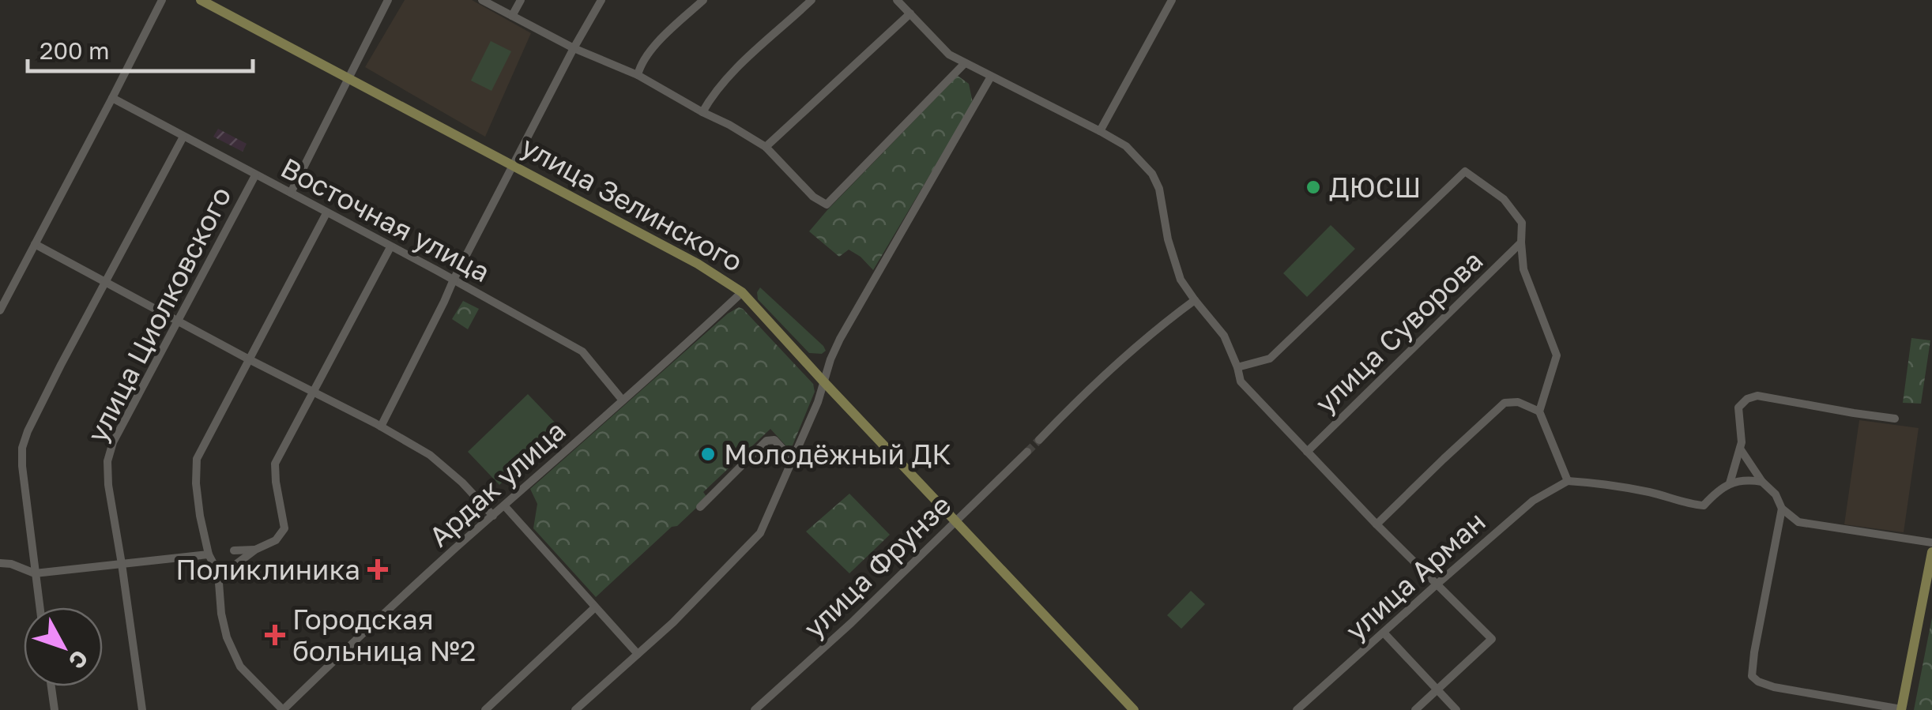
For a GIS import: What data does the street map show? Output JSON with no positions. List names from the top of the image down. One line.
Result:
{"streets":{"main road":["улица Зелинского"],"street":["Восточная улица","улица Циолковского","улица Суворова","Ардак улица","улица Фрунзе","улица Арман"]},"crossings":[["улица Зелинского","Ардак улица"],["улица Зелинского","улица Фрунзе"],["Восточная улица","улица Циолковского"],["Восточная улица","Ардак улица"]],"places":{"other":["ДЮСШ","Молодёжный ДК"],"health":["Поликлиника","Городская больница №2"]},"scale_bar":"200 m","north":"bottom right"}
